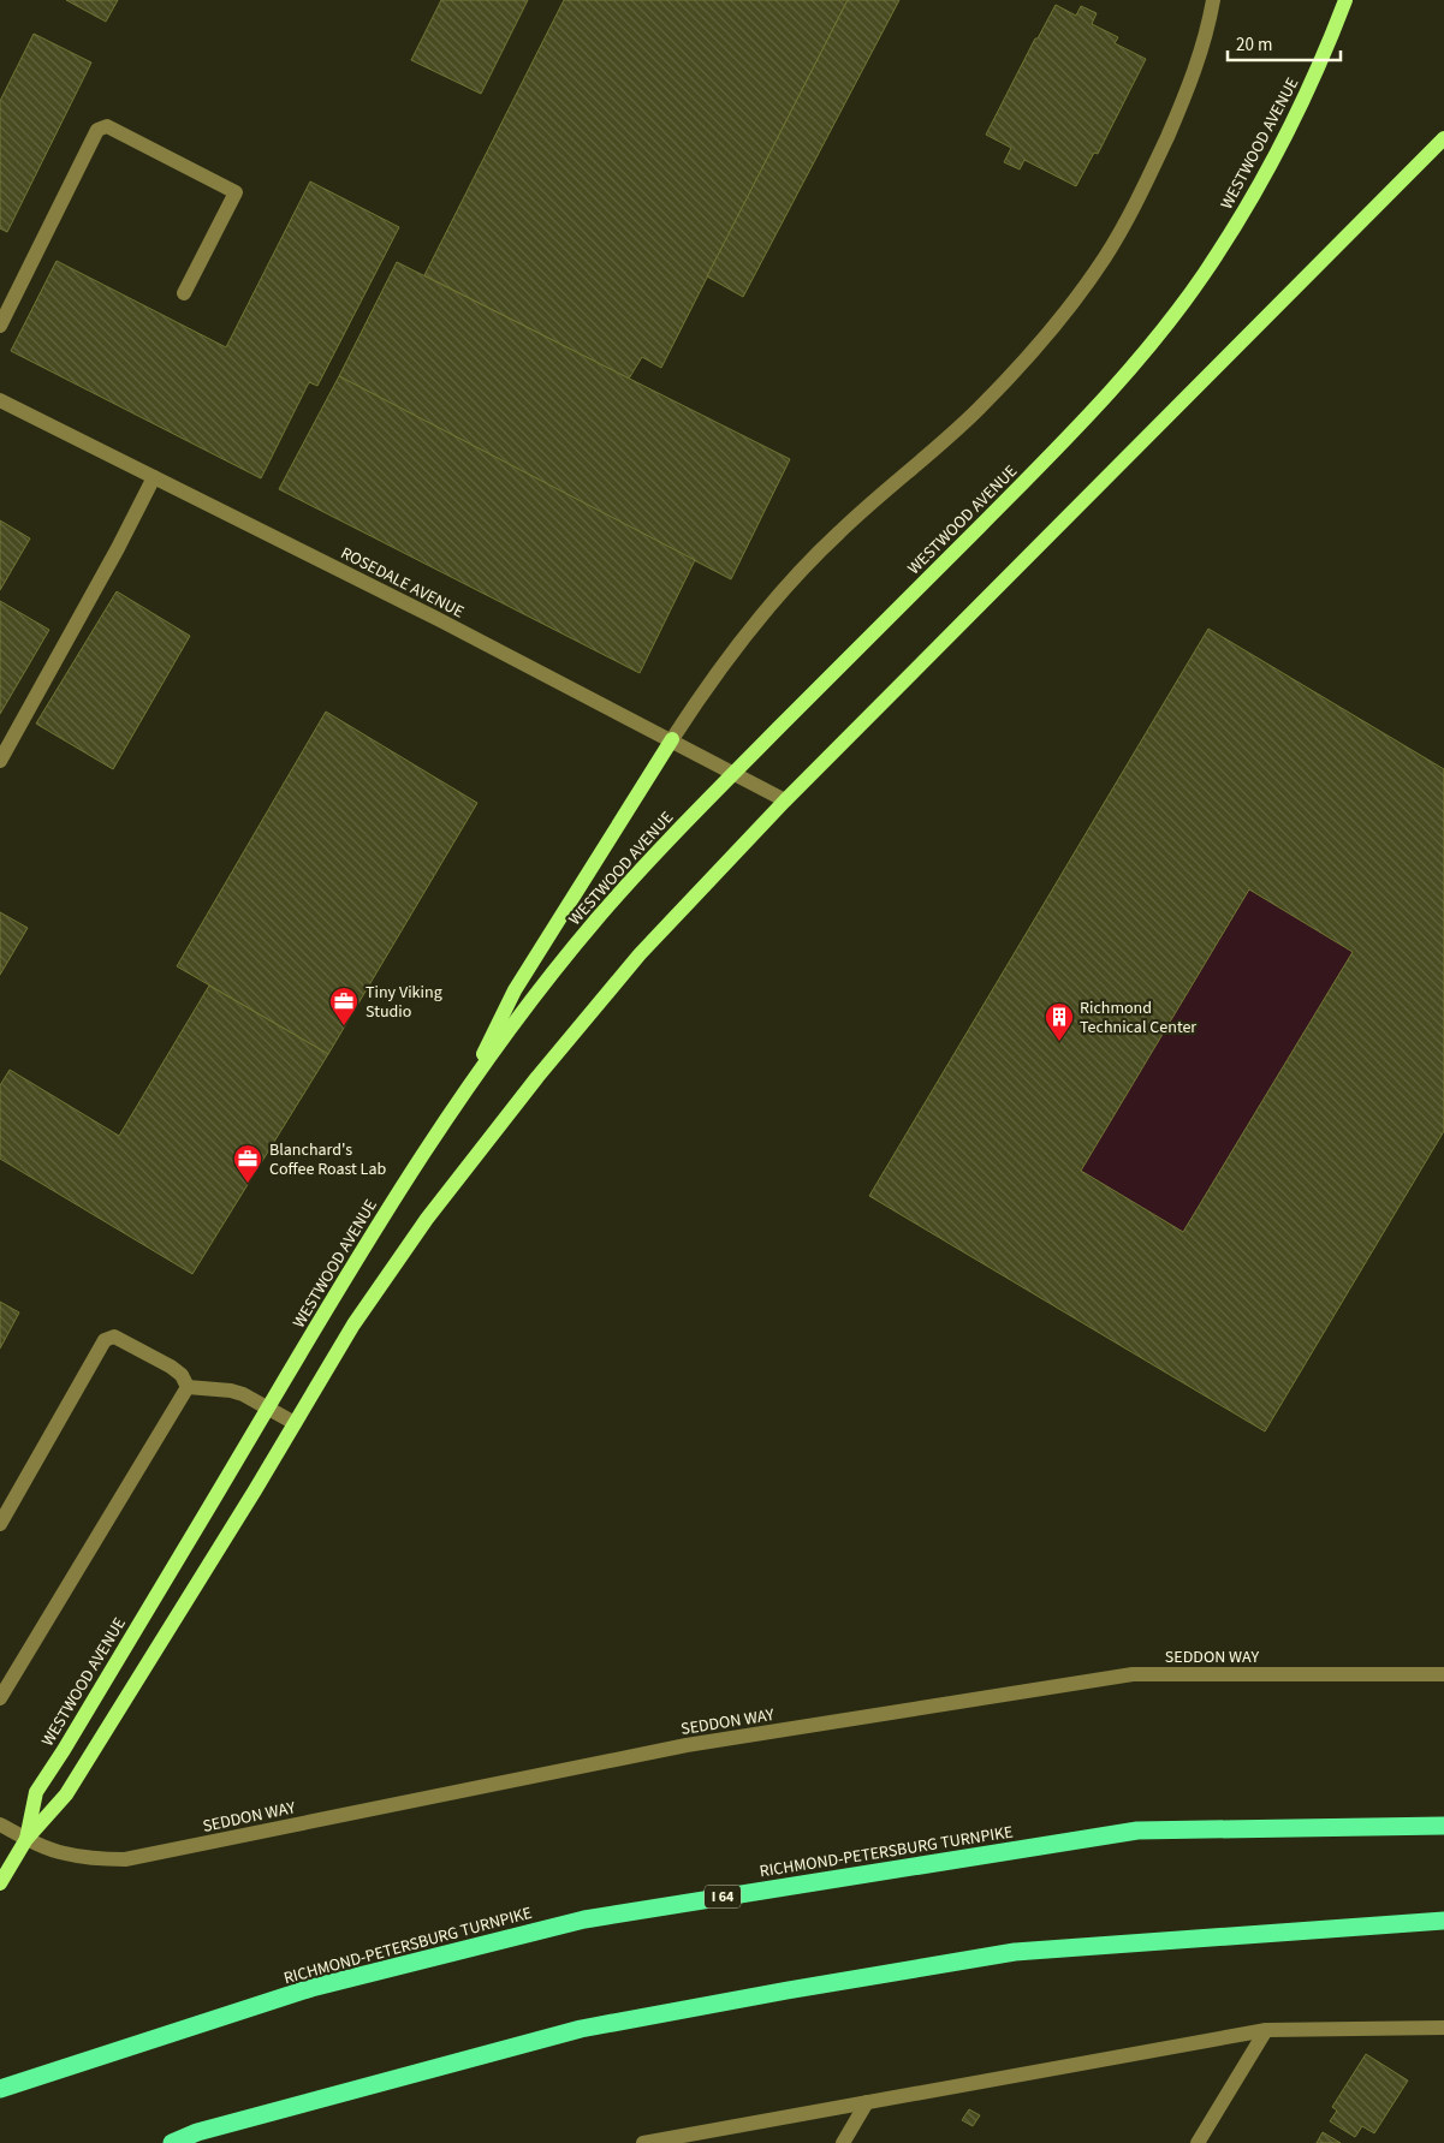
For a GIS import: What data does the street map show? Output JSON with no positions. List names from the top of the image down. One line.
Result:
{"streets":{"highway":["RICHMOND-PETERSBURG TURNPIKE","I 64"],"main road":["WESTWOOD AVENUE"],"street":["ROSEDALE AVENUE","SEDDON WAY"]},"crossings":[["WESTWOOD AVENUE","ROSEDALE AVENUE"],["WESTWOOD AVENUE","SEDDON WAY"]],"places":{"office":["Tiny Viking Studio","Blanchard's Coffee Roast Lab"],"building":["Richmond Technical Center"]},"scale_bar":"20 m"}
